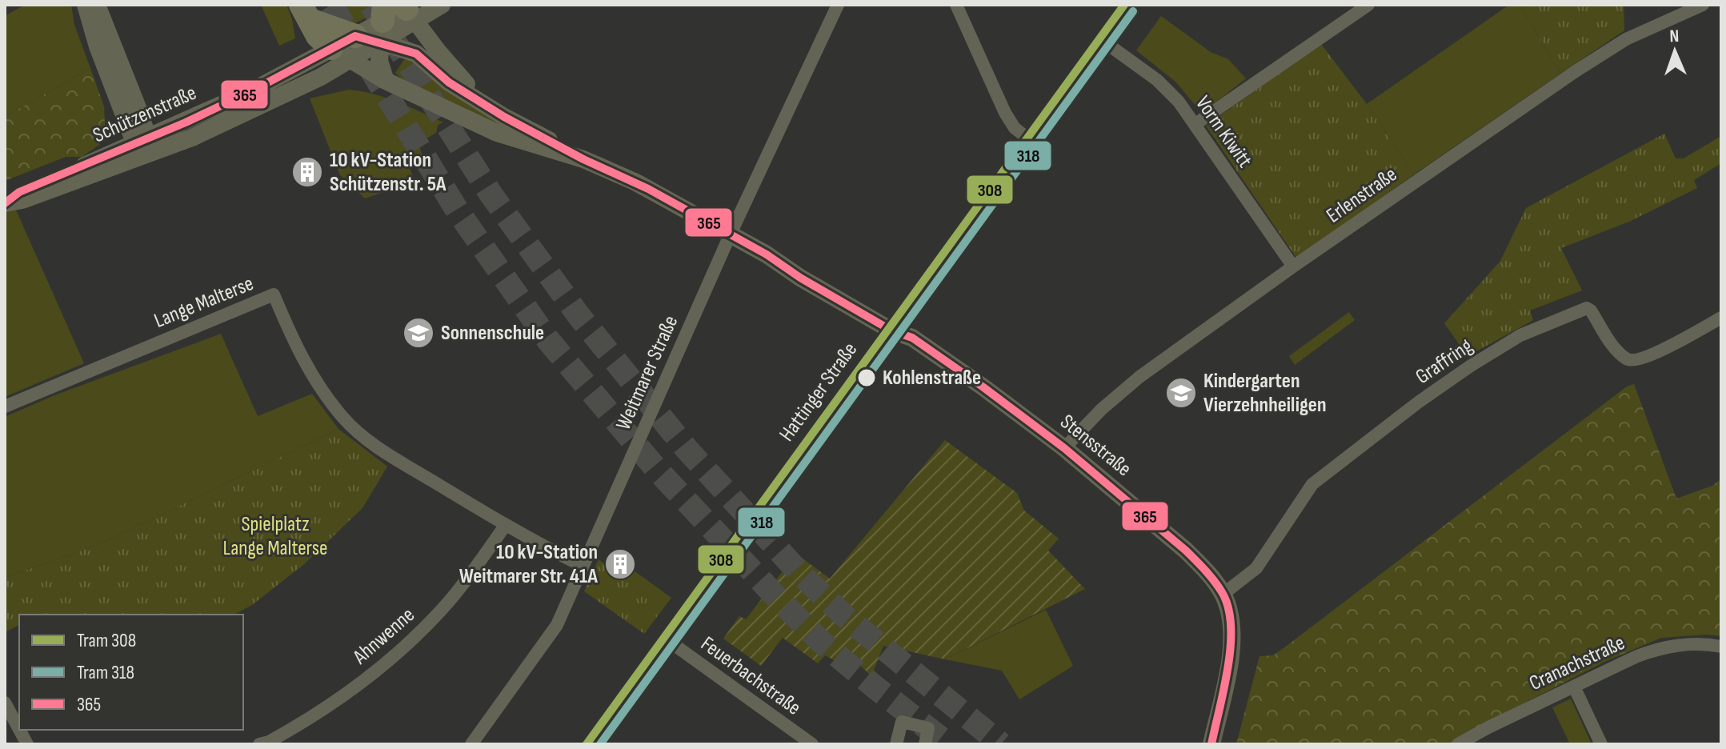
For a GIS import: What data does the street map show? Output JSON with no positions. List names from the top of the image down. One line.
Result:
{"streets":{"street":["Schützenstraße","Vorm Kiwitt","Erlenstraße","Lange Malterse","Graffring","Weitmarer Straße","Hattinger Straße","Stensstraße","Ahnwenne","Cranachstraße","Feuerbachstraße"]},"crossings":[["Vorm Kiwitt","Erlenstraße"],["Vorm Kiwitt","Hattinger Straße"],["Erlenstraße","Stensstraße"],["Lange Malterse","Weitmarer Straße"],["Lange Malterse","Ahnwenne"],["Graffring","Stensstraße"],["Hattinger Straße","Stensstraße"],["Hattinger Straße","Feuerbachstraße"]],"parks":["Spielplatz Lange Malterse"],"places":{"building":["10 kV-Station Schützenstr. 5A","10 kV-Station Weitmarer Str. 41A"],"school or university":["Sonnenschule","Kindergarten Vierzehnheiligen"],"other":["Kohlenstraße"]},"lines":["tram line 308","tram line 318","transit line 365"],"legend":["Tram 308","Tram 318","365"],"north":"top"}
